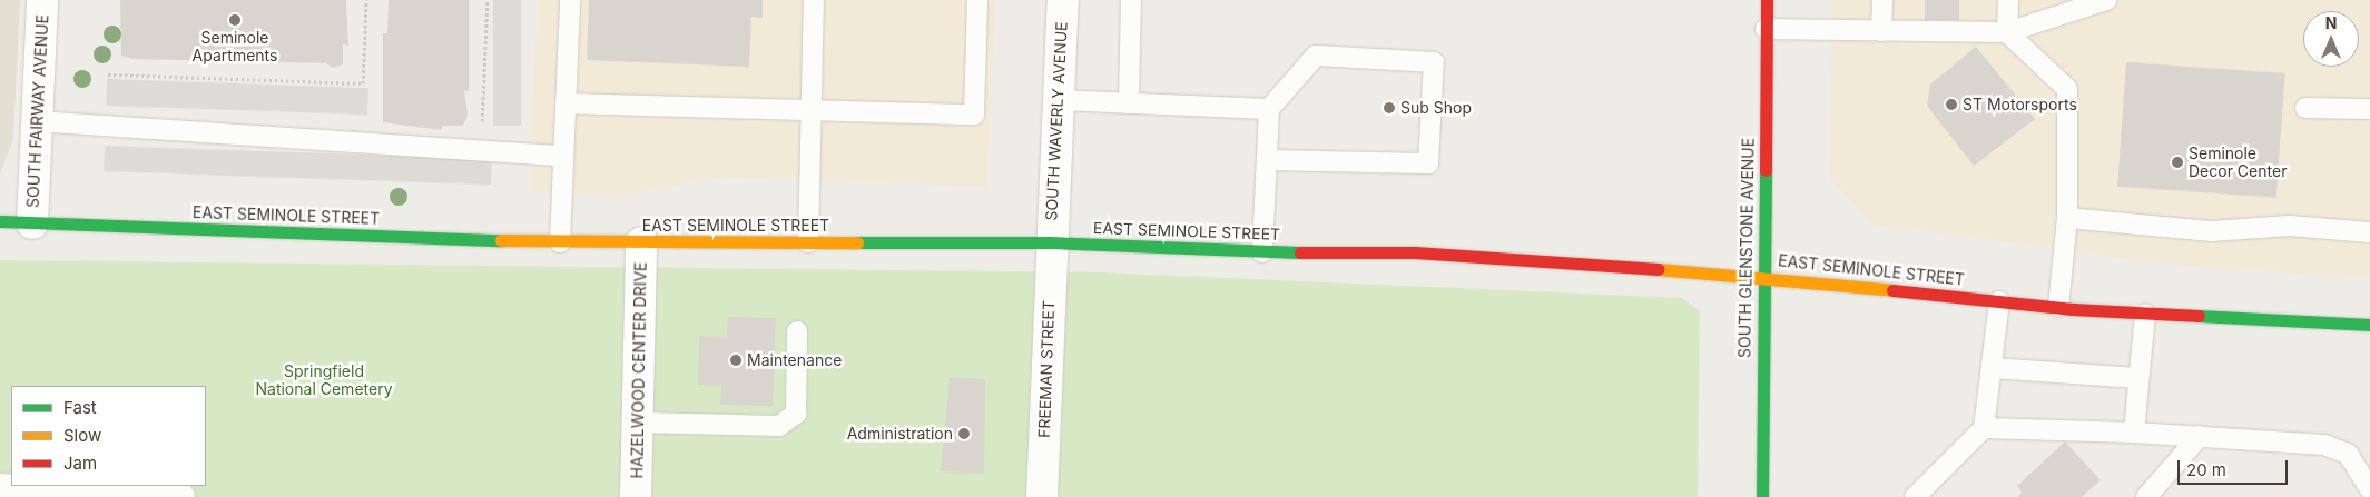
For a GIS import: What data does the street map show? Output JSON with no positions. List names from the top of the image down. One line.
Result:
{"streets":{"street":["SOUTH FAIRWAY AVENUE","SOUTH WAVERLY AVENUE","EAST SEMINOLE STREET","SOUTH GLENSTONE AVENUE","FREEMAN STREET","HAZELWOOD CENTER DRIVE"]},"crossings":[["SOUTH FAIRWAY AVENUE","EAST SEMINOLE STREET"],["SOUTH WAVERLY AVENUE","EAST SEMINOLE STREET"],["SOUTH WAVERLY AVENUE","FREEMAN STREET"],["EAST SEMINOLE STREET","SOUTH GLENSTONE AVENUE"],["EAST SEMINOLE STREET","FREEMAN STREET"],["EAST SEMINOLE STREET","HAZELWOOD CENTER DRIVE"]],"parks":["Springfield National Cemetery"],"places":["Seminole Apartments","ST Motorsports","Sub Shop","Seminole Decor Center","Maintenance","Administration"],"legend":["Fast","Slow","Jam"],"scale_bar":"20 m","north":"top"}
